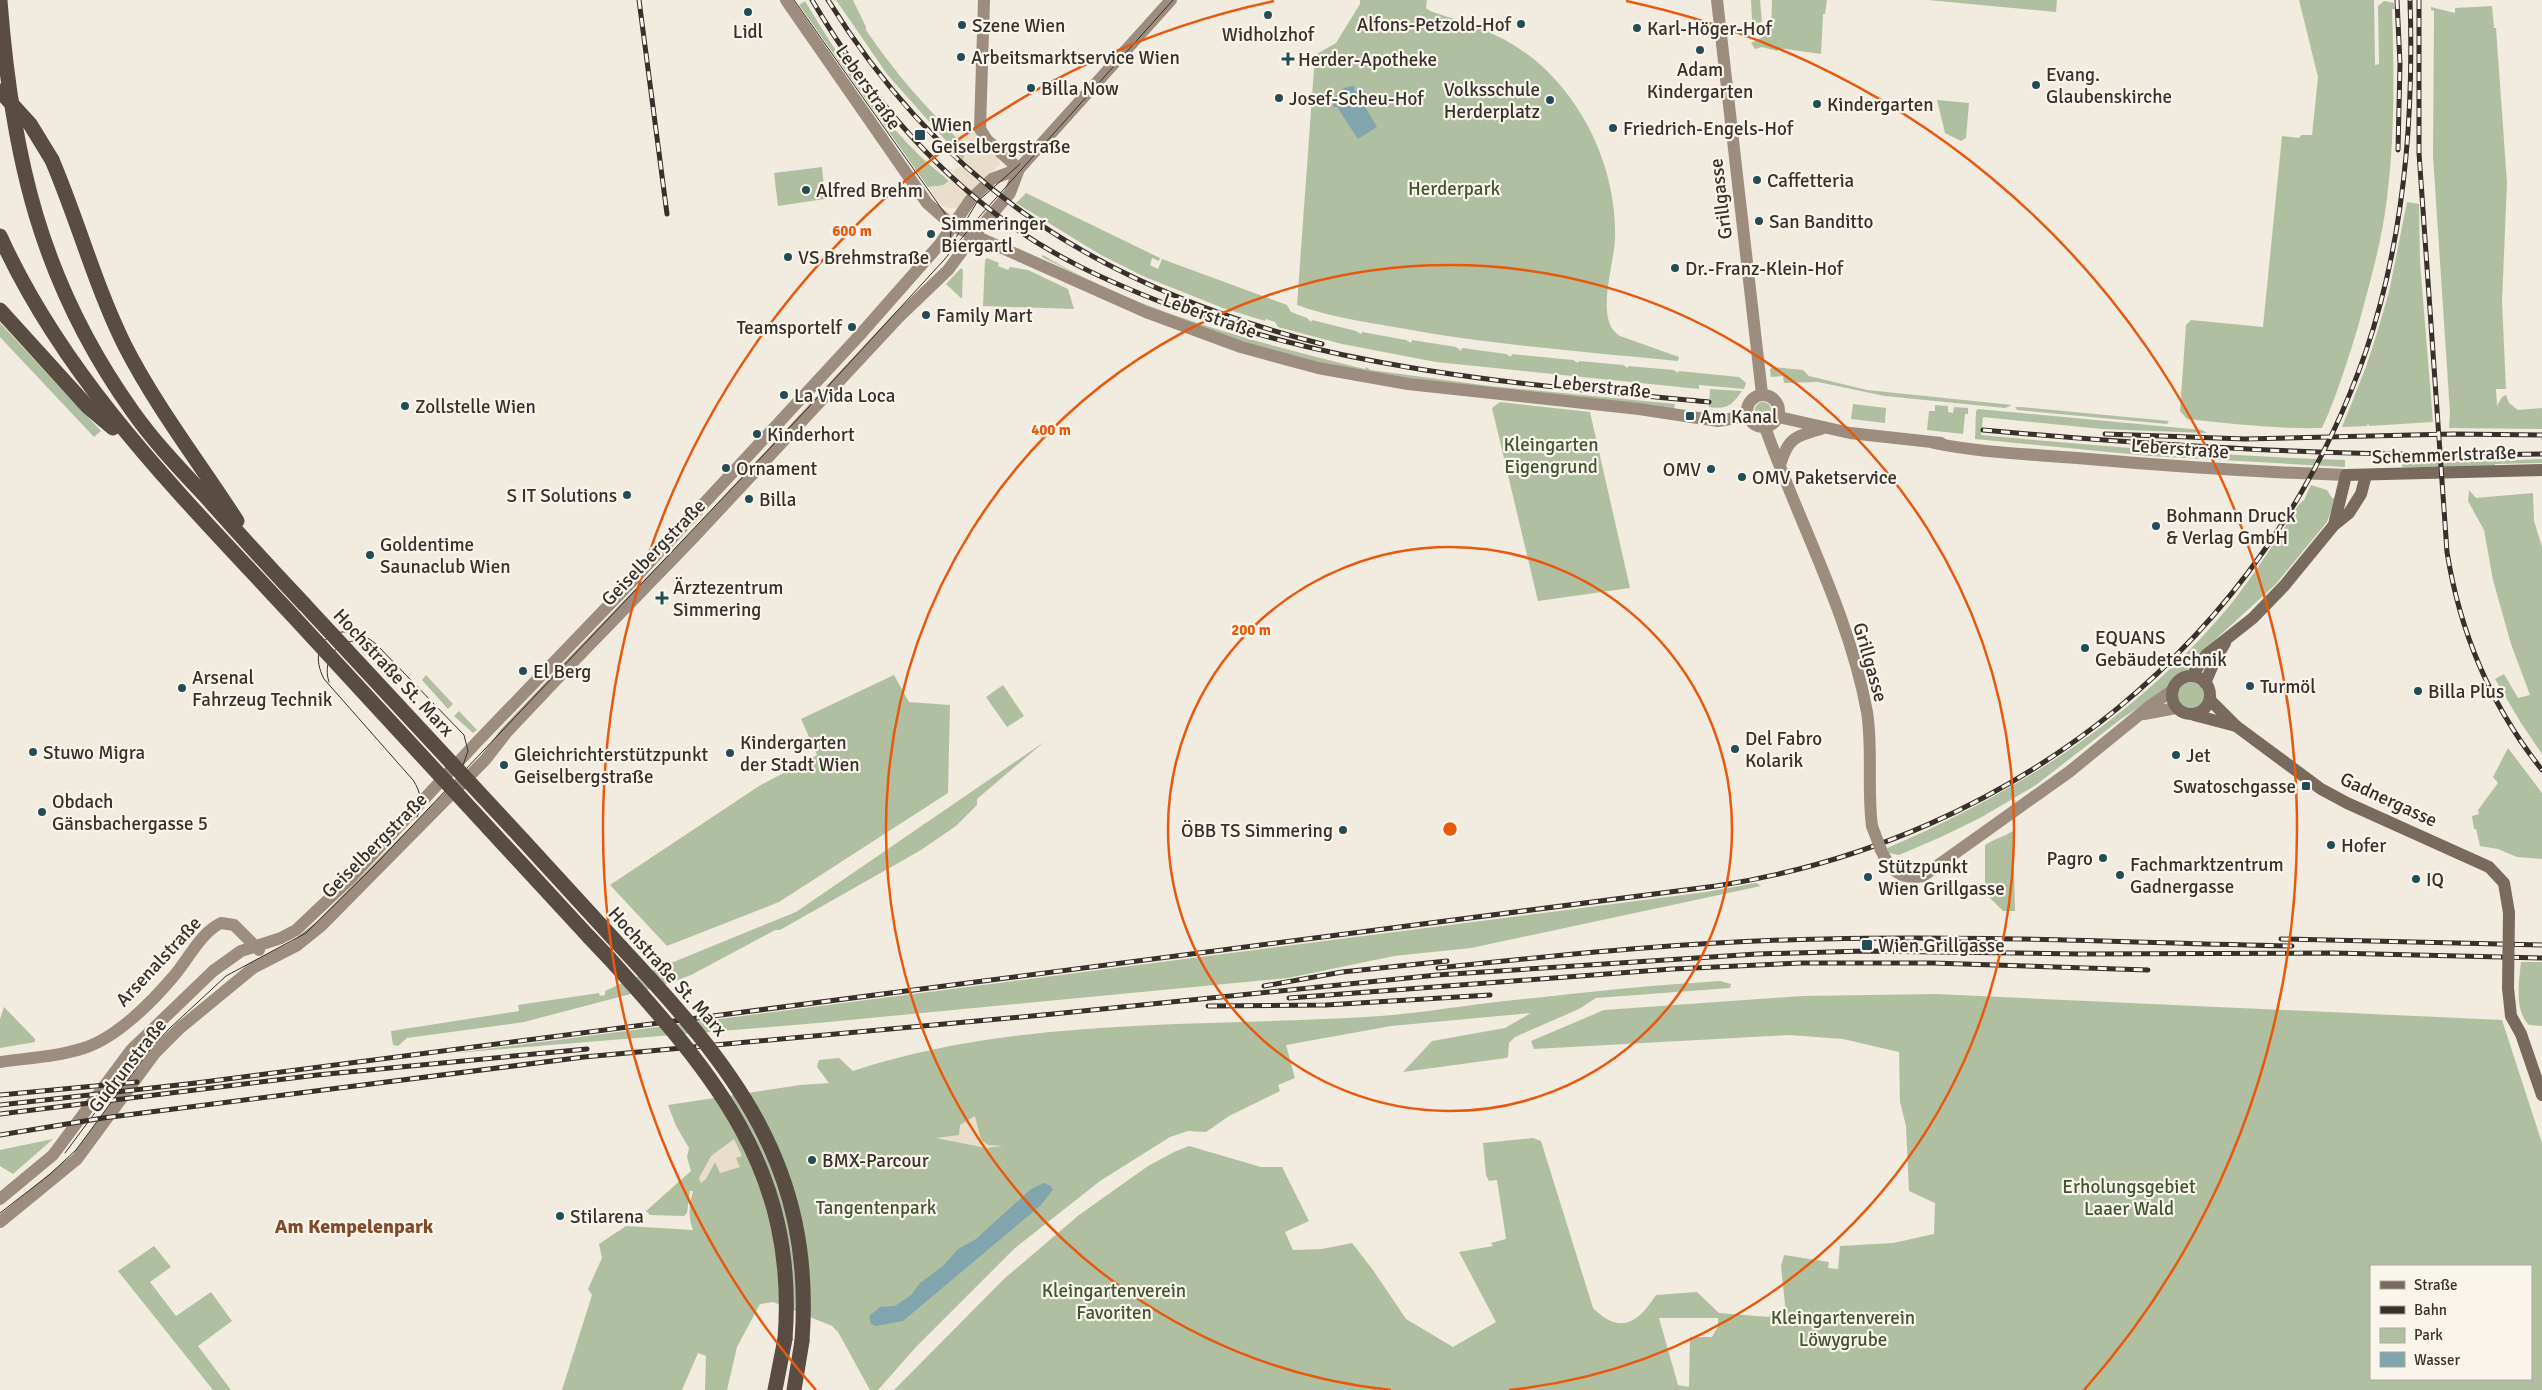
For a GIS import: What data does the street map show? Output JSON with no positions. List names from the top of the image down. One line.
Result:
{"streets":{"highway":["Hochstraße St. Marx"],"main road":["Leberstraße","Grillgasse","Schemmerlstraße","Geiselbergstraße","Gadnergasse","Arsenalstraße","Gudrunstraße"]},"crossings":[["Leberstraße","Grillgasse"],["Leberstraße","Schemmerlstraße"],["Leberstraße","Geiselbergstraße"],["Geiselbergstraße","Gudrunstraße"],["Arsenalstraße","Gudrunstraße"]],"districts":["Am Kempelenpark"],"parks":["Herderpark","Kleingarten Eigengrund","Erholungsgebiet Laaer Wald","Tangentenpark","Kleingartenverein Favoriten","Kleingartenverein Löwygrube"],"places":{"other":["Lidl","Widholzhof","Alfons-Petzold-Hof","Szene Wien","Karl-Höger-Hof","Adam Kindergarten","Arbeitsmarktservice Wien","Evang. Glaubenskirche","Billa Now","Josef-Scheu-Hof","Volksschule Herderplatz","Kindergarten","Friedrich-Engels-Hof","Caffetteria","Alfred Brehm","San Banditto","Simmeringer Biergartl","VS Brehmstraße","Dr.-Franz-Klein-Hof","Family Mart","Teamsportelf","La Vida Loca","Zollstelle Wien","Kinderhort","Ornament","OMV","OMV Paketservice","S IT Solutions","Billa","Bohmann Druck & Verlag GmbH","Goldentime Saunaclub Wien","EQUANS Gebäudetechnik","El Berg","Turmöl","Arsenal Fahrzeug Technik","Billa Plus","Del Fabro Kolarik","Stuwo Migra","Kindergarten der Stadt Wien","Jet","Gleichrichterstützpunkt Geiselbergstraße","Obdach Gänsbachergasse 5","ÖBB TS Simmering","Hofer","Pagro","Fachmarktzentrum Gadnergasse","Stützpunkt Wien Grillgasse","IQ","BMX-Parcour","Stilarena"],"health":["Herder-Apotheke","Ärztezentrum Simmering"],"transit":["Wien Geiselbergstraße","Am Kanal","Swatoschgasse","Wien Grillgasse"]},"legend":["Straße","Bahn","Park","Wasser"],"rings":["600 m","400 m","200 m"]}
